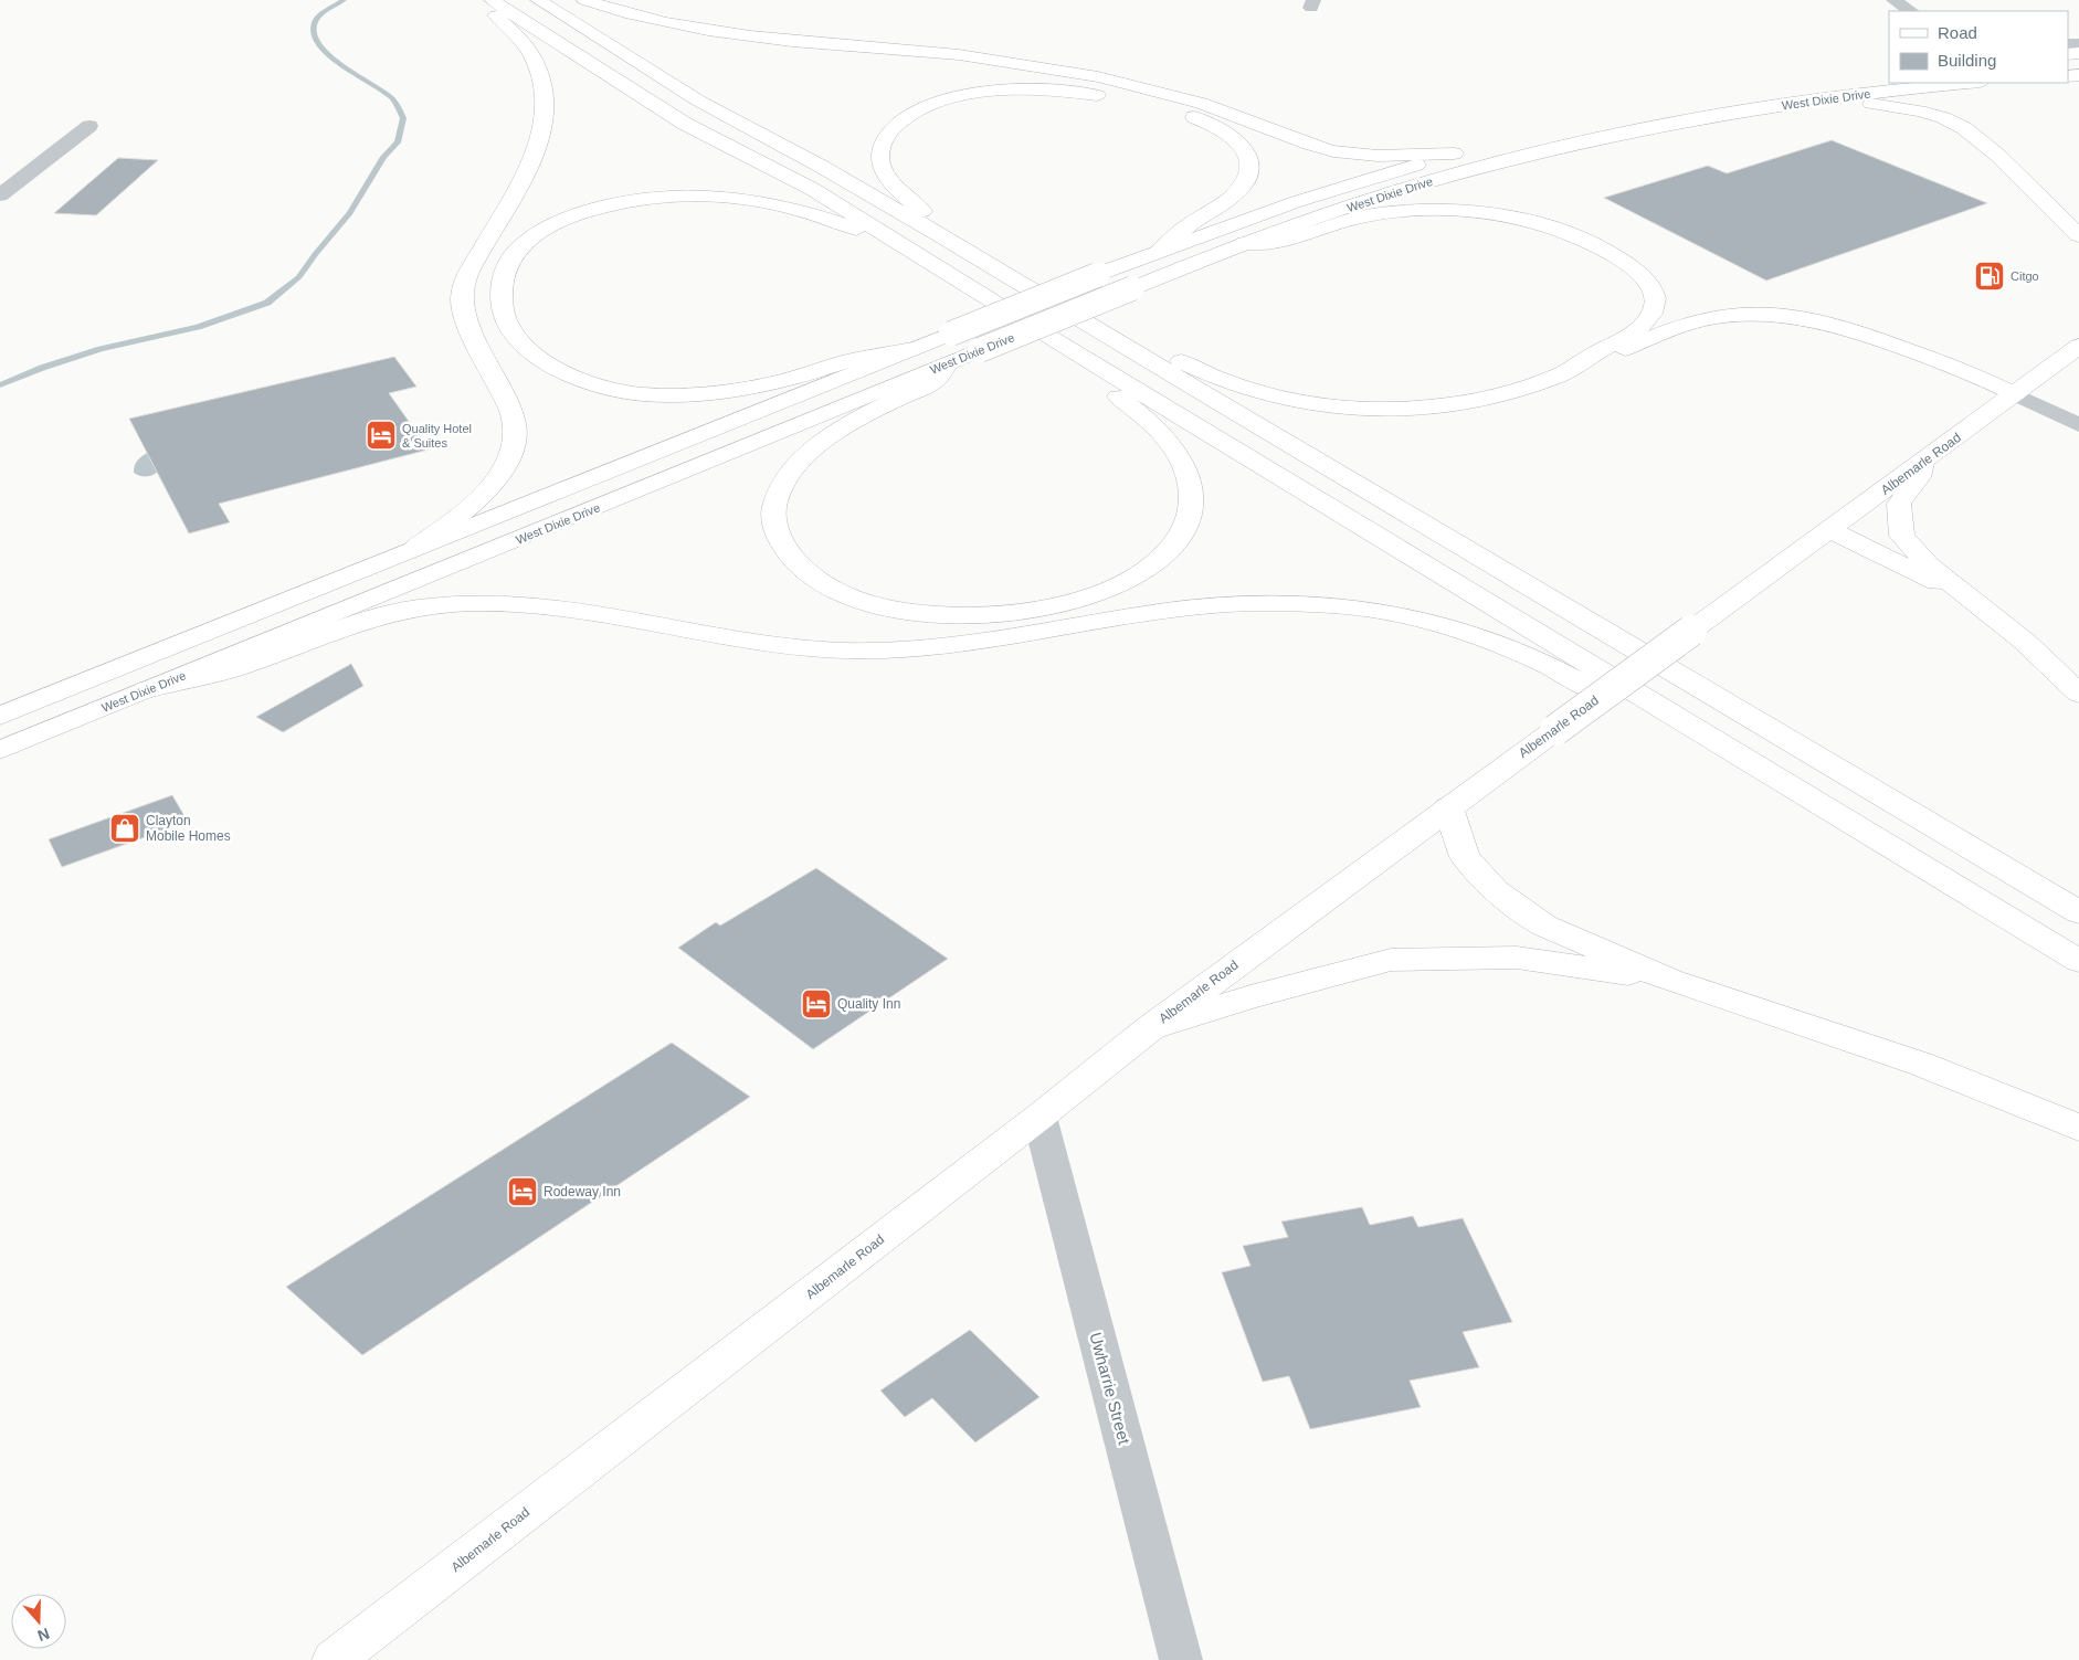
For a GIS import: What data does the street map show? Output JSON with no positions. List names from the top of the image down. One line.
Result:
{"streets":{"main road":["West Dixie Drive","Albemarle Road"],"street":["Uwharrie Street"]},"crossings":[["Albemarle Road","Uwharrie Street"]],"places":{"fuel station":["Citgo"],"hotel":["Quality Hotel & Suites","Quality Inn","Rodeway Inn"],"shop":["Clayton Mobile Homes"]},"legend":["Road","Building"],"north":"bottom"}
